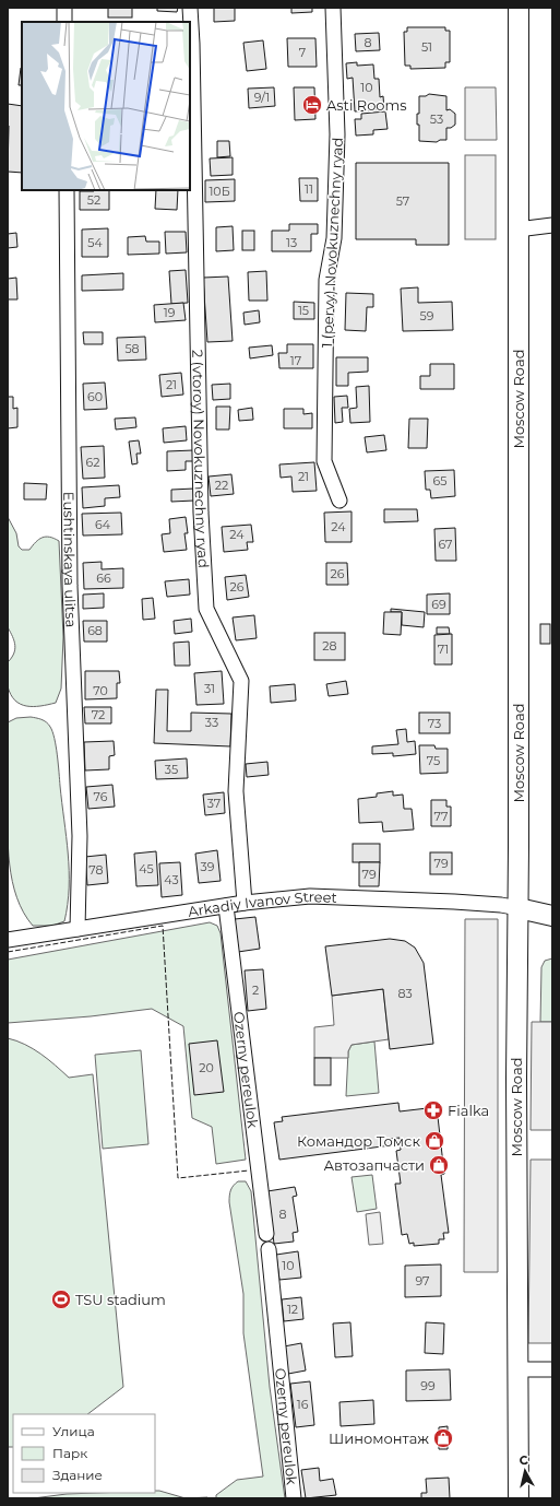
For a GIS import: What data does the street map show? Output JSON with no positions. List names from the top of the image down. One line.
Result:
{"streets":{"main road":["Moscow Road"],"street":["1 (pervy) Novokuznechny ryad","2 (vtoroy) Novokuznechny ryad","Eushtinskaya ulitsa","Arkadiy Ivanov Street","Ozerny pereulok"]},"crossings":[["Moscow Road","Arkadiy Ivanov Street"],["2 (vtoroy) Novokuznechny ryad","Arkadiy Ivanov Street"],["Eushtinskaya ulitsa","Arkadiy Ivanov Street"],["Arkadiy Ivanov Street","Ozerny pereulok"]],"places":{"hotel":["Asti Rooms"],"pharmacy":["Fialka"],"shop":["Командор Томск","Автозапчасти","Шиномонтаж"],"sports":["TSU stadium"]},"house_numbers":["8","51","7","10","9/1","53","11","10Б","52","57","54","13","15","19","59","58","17","21","60","62","21","65","22","64","24","24","67","26","66","26","69","68","28","71","31","70","72","33","73","75","35","76","37","77","79","39","45","78","79","43","2","83","20","8","10","97","12","99","16"],"legend":["Улица","Парк","Здание"],"north":"top"}
